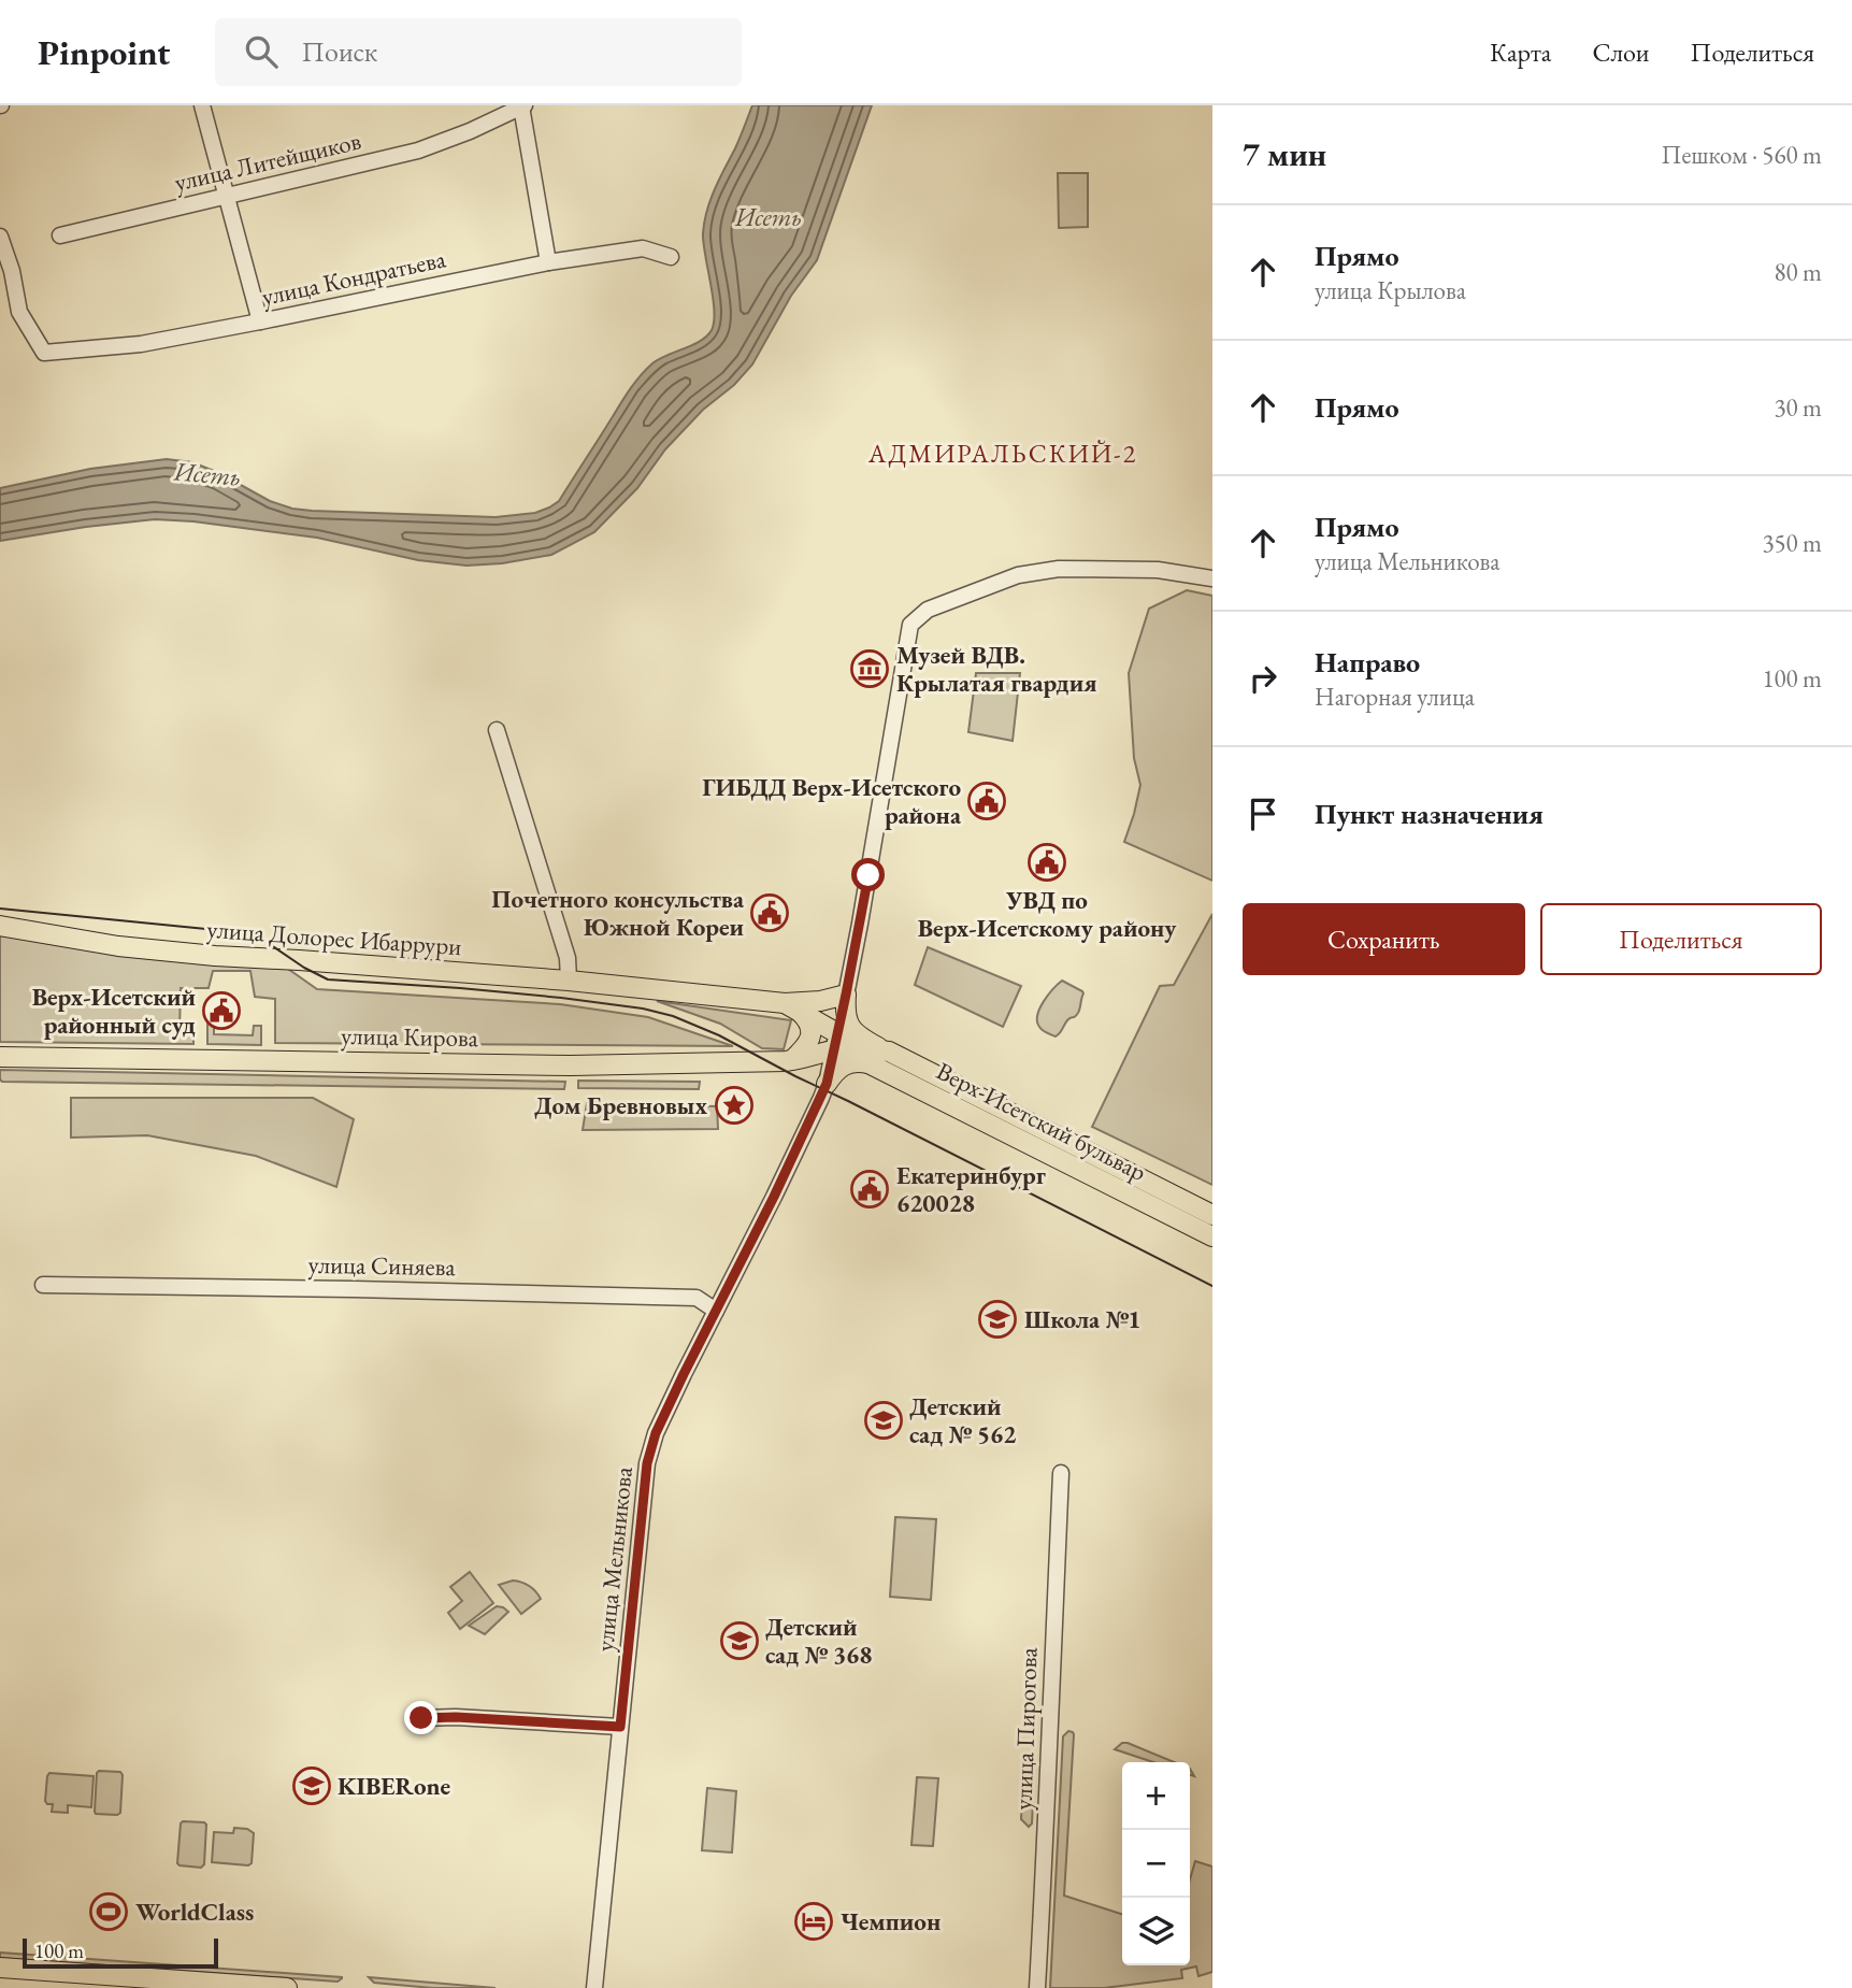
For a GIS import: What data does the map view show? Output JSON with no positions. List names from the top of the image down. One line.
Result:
{"streets":{"main road":["улица Долорес Ибаррури","улица Кирова","Верх-Исетский бульвар"],"street":["улица Литейщиков","улица Кондратьева","улица Синяева","улица Мельникова","улица Пирогова"]},"crossings":[["улица Долорес Ибаррури","улица Кирова"],["улица Долорес Ибаррури","Верх-Исетский бульвар"],["улица Долорес Ибаррури","улица Мельникова"],["улица Кирова","Верх-Исетский бульвар"],["улица Кирова","улица Мельникова"],["Верх-Исетский бульвар","улица Мельникова"],["улица Синяева","улица Мельникова"]],"districts":["АДМИРАЛЬСКИЙ-2"],"water":["Исеть"],"places":{"museum":["Музей ВДВ. Крылатая гвардия"],"public building":["ГИБДД Верх-Исетского района","УВД по Верх-Исетскому району","Почетного консульства Южной Кореи","Верх-Исетский районный суд","Екатеринбург 620028"],"place":["Дом Бревновых"],"school or university":["Школа №1","Детский сад № 562","Детский сад № 368","KIBERone"],"sports":["WorldClass"],"hotel":["Чемпион"]},"scale_bar":"100 m","page":{"header":"Pinpoint","search":"Поиск","nav":["Карта","Слои","Поделиться"],"heading":["7 мин","Пешком · 560 m"],"list":[["Прямо","улица Крылова","80 m"],["Прямо","30 m"],["Прямо","улица Мельникова","350 m"],["Направо","Нагорная улица","100 m"],"Пункт назначения"],"buttons":["Сохранить","Поделиться"],"map_buttons":["+","−"],"scale":"100 m"}}
